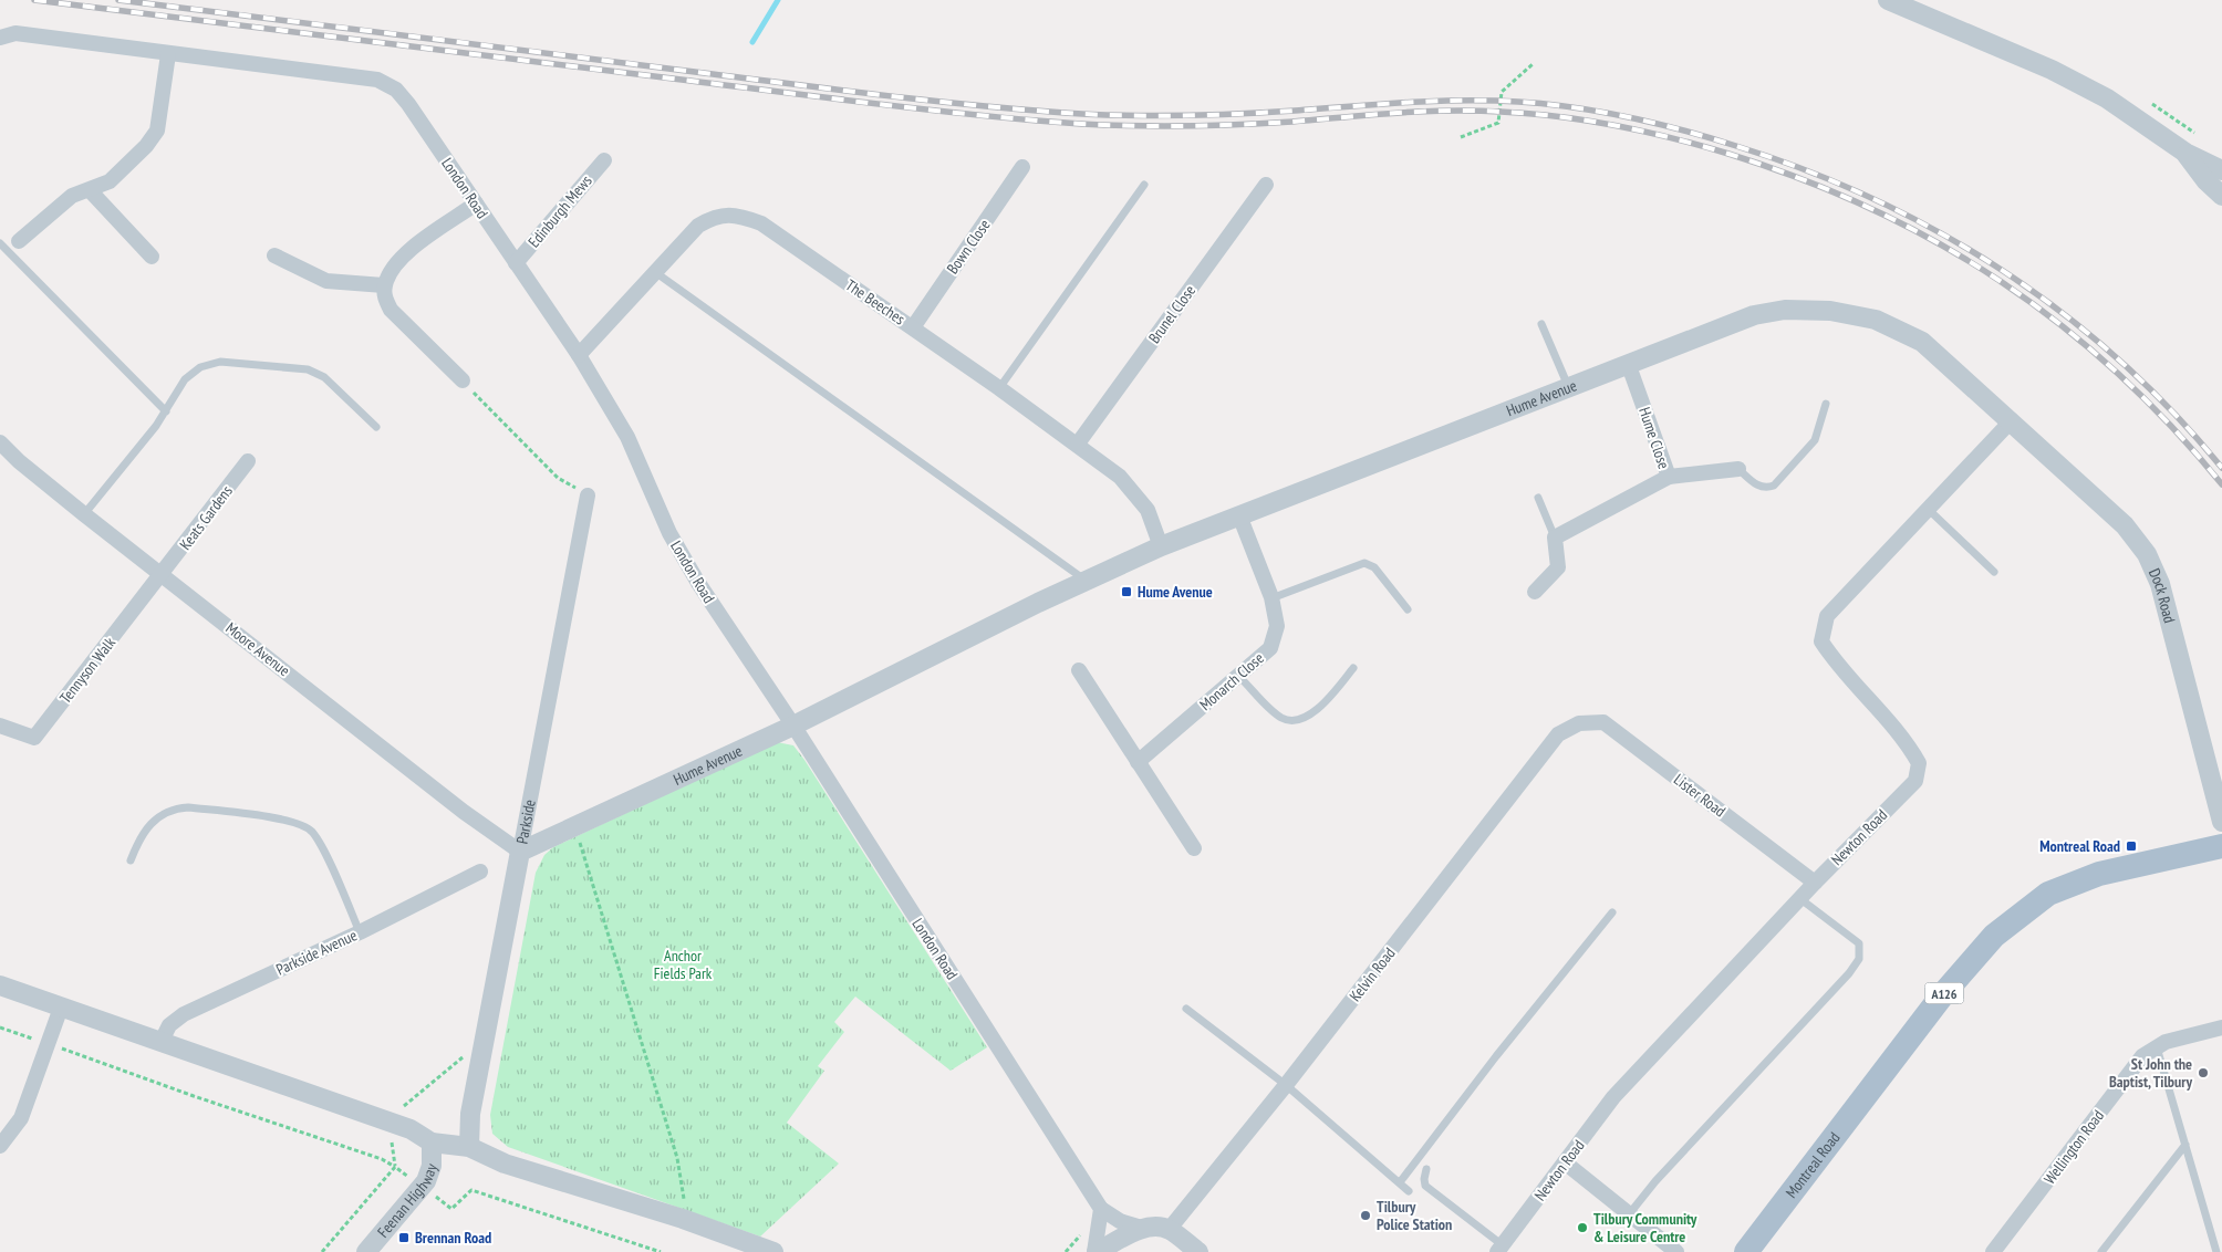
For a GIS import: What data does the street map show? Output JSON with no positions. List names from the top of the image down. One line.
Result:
{"streets":{"main road":["A126","Montreal Road"],"street":["London Road","Edinburgh Mews","Bown Close","The Beeches","Brunel Close","Hume Avenue","Hume Close","Keats Gardens","Dock Road","Moore Avenue","Tennyson Walk","Monarch Close","Lister Road","Parkside","Newton Road","Parkside Avenue","Kelvin Road","Wellington Road","Feenan Highway"]},"crossings":[["London Road","Edinburgh Mews"],["London Road","The Beeches"],["London Road","Hume Avenue"],["Bown Close","The Beeches"],["The Beeches","Brunel Close"],["The Beeches","Hume Avenue"],["Hume Avenue","Hume Close"],["Hume Avenue","Dock Road"],["Hume Avenue","Moore Avenue"],["Hume Avenue","Monarch Close"],["Hume Avenue","Parkside"],["Hume Avenue","Newton Road"],["Keats Gardens","Moore Avenue"],["Keats Gardens","Tennyson Walk"],["Dock Road","Newton Road"],["Moore Avenue","Tennyson Walk"],["Moore Avenue","Parkside"],["Lister Road","Newton Road"],["Lister Road","Kelvin Road"]],"parks":["Anchor Fields Park"],"places":{"transit":["Hume Avenue","Montreal Road","Brennan Road"],"other":["St John the Baptist, Tilbury","Tilbury Police Station","Tilbury Community & Leisure Centre"]}}
